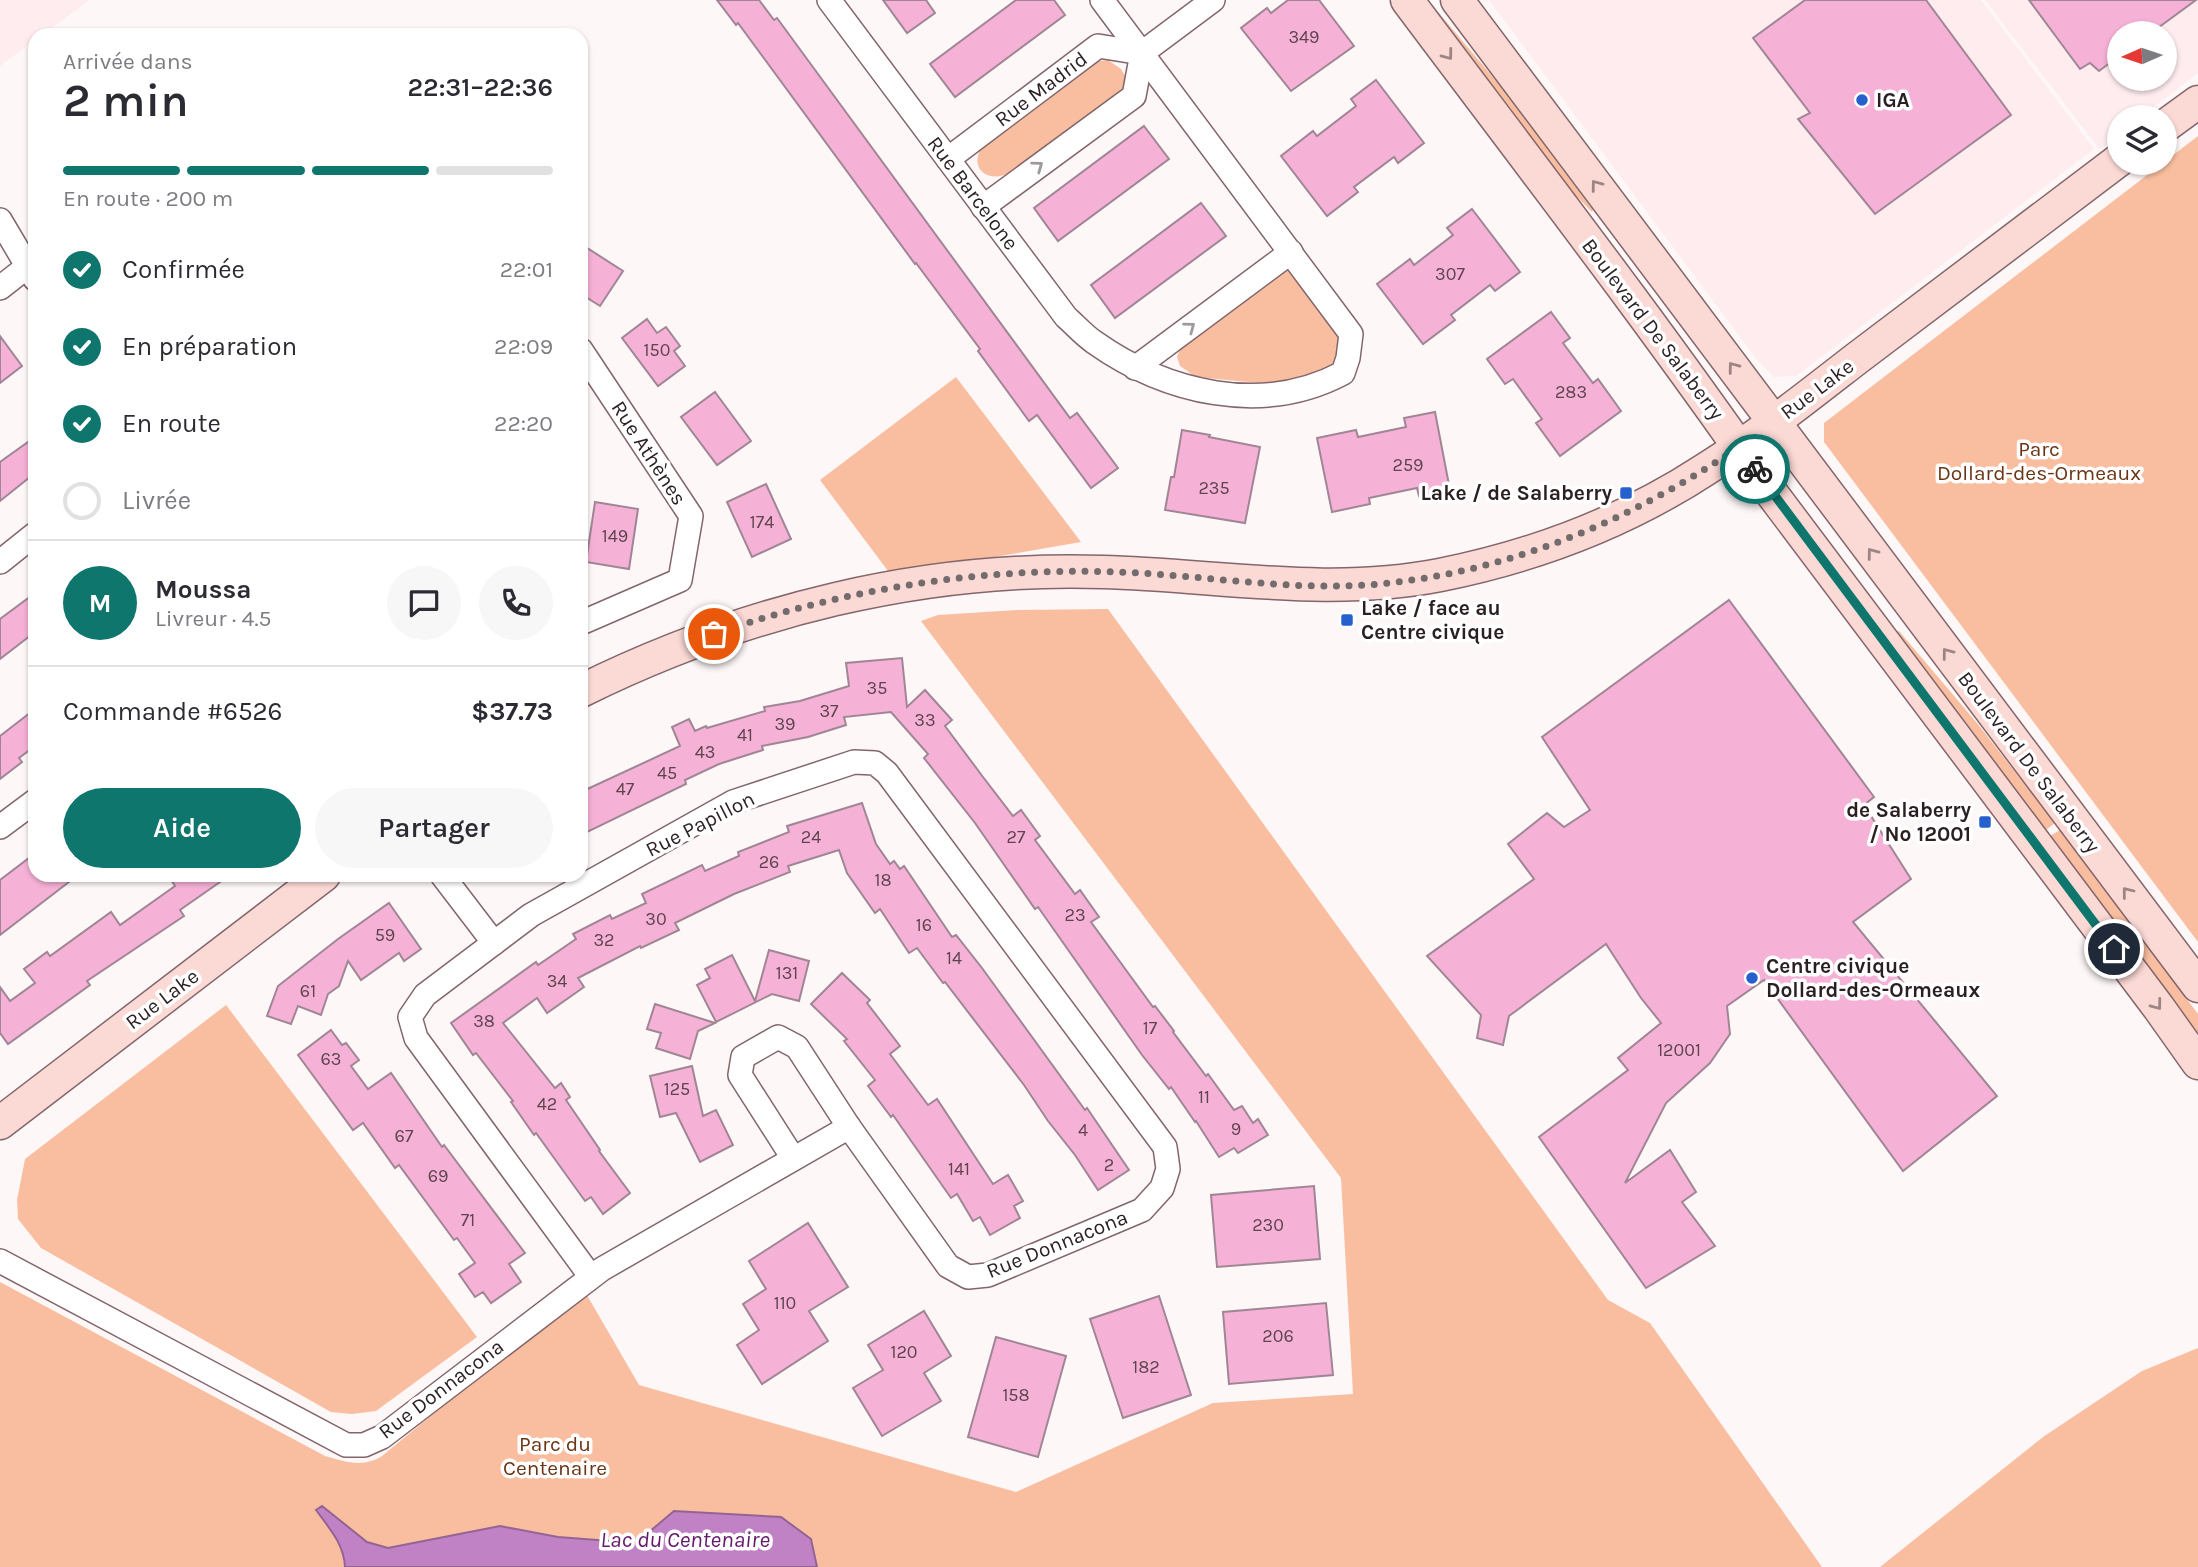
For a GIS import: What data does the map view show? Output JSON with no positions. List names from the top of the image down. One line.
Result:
{"streets":{"street":["Rue Madrid","Rue Barcelone","Boulevard De Salaberry","Rue Lake","Rue Athènes","Rue Papillon","Rue Donnacona"]},"crossings":[["Rue Madrid","Rue Barcelone"],["Boulevard De Salaberry","Rue Lake"],["Rue Papillon","Rue Donnacona"]],"water":["Lac du Centenaire"],"parks":["Parc Dollard-des-Ormeaux","Parc du Centenaire"],"places":{"other":["IGA","Centre civique Dollard-des-Ormeaux"],"transit":["Lake / de Salaberry","Lake / face au Centre civique","de Salaberry / No 12001"]},"house_numbers":["349","307","150","283","259","235","174","149","35","37","33","39","41","43","45","47","24","27","26","18","23","30","16","59","32","14","131","34","61","38","17","12001","63","125","11","42","9","4","67","2","141","69","71","230","110","206","120","182","158"],"north":"left","page":{"heading":["2 min","Arrivée dans","22:31–22:36"],"panel":["Moussa","Livreur · 4.5","Commande #6526","$37.73"],"bar":"En route · 200 m","list":[["Confirmée","22:01"],["En préparation","22:09"],["En route","22:20"],"Livrée"],"round":"M","buttons":["Aide","Partager"]}}
